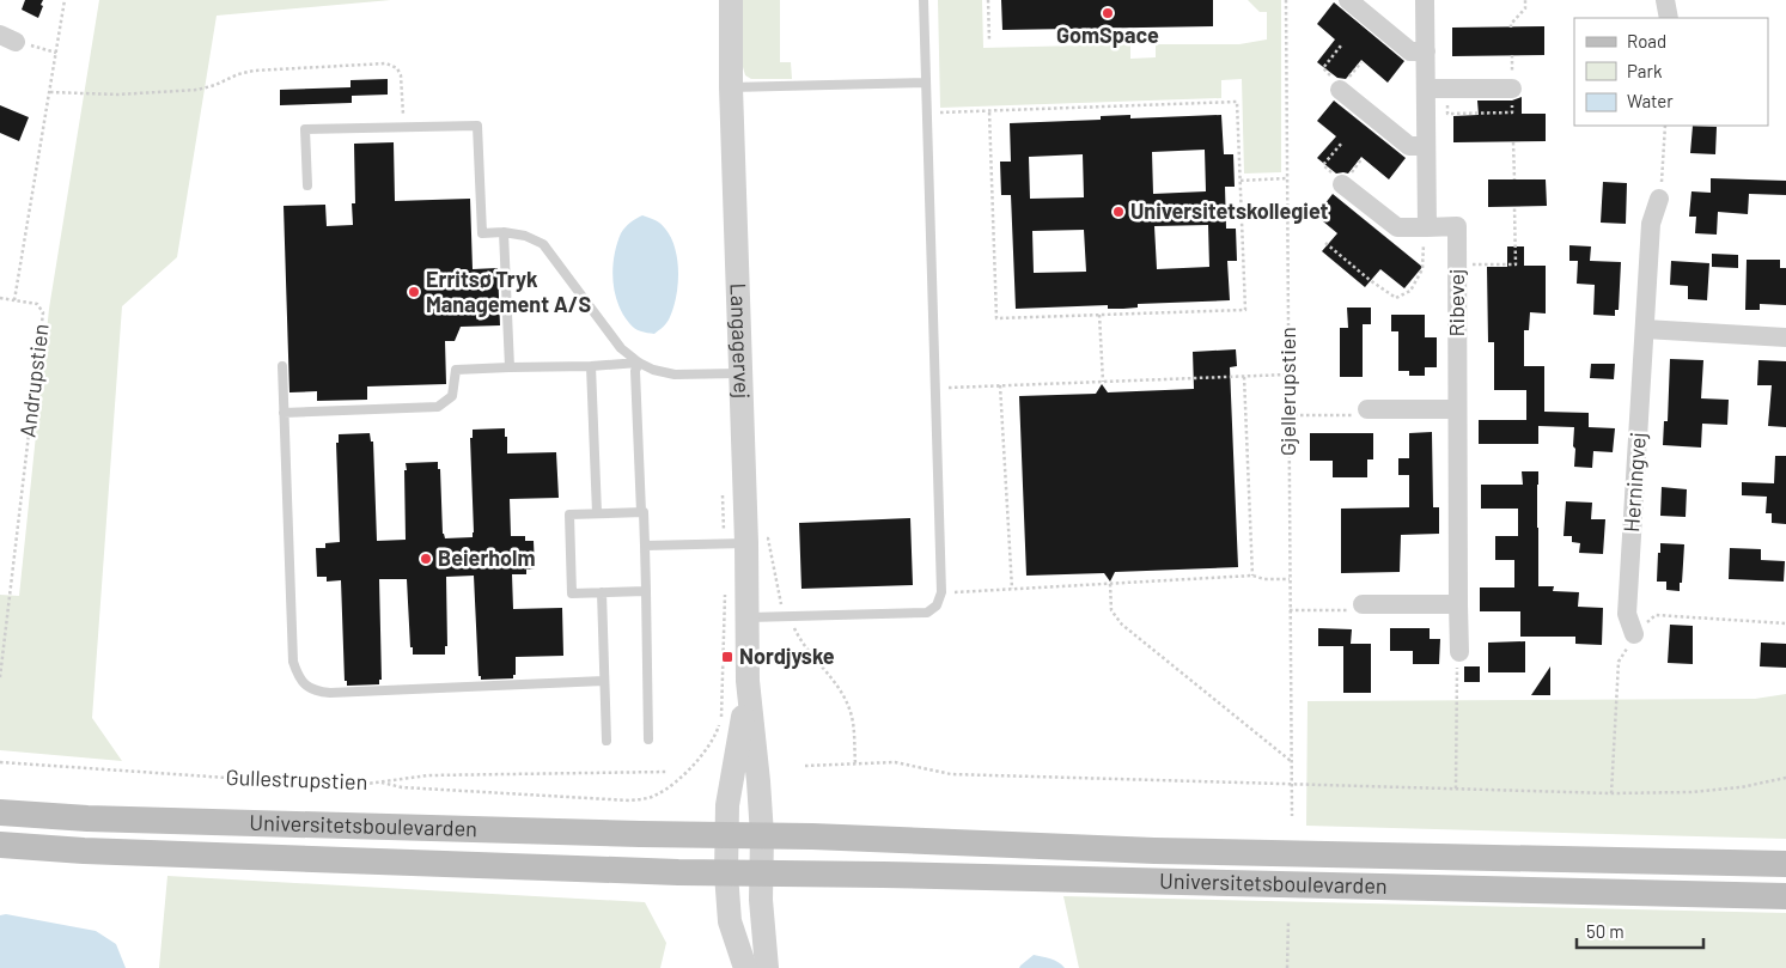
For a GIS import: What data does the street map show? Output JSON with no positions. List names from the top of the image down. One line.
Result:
{"streets":{"main road":["Universitetsboulevarden"],"street":["Ribevej","Langagervej","Herningvej"],"path":["Andrupstien","Gjellerupstien","Gullestrupstien"]},"crossings":[["Langagervej","Universitetsboulevarden"]],"places":{"other":["GomSpace","Universitetskollegiet","Erritsø Tryk Management A/S","Beierholm"],"transit":["Nordjyske"]},"legend":["Road","Park","Water"],"scale_bar":"50 m"}
